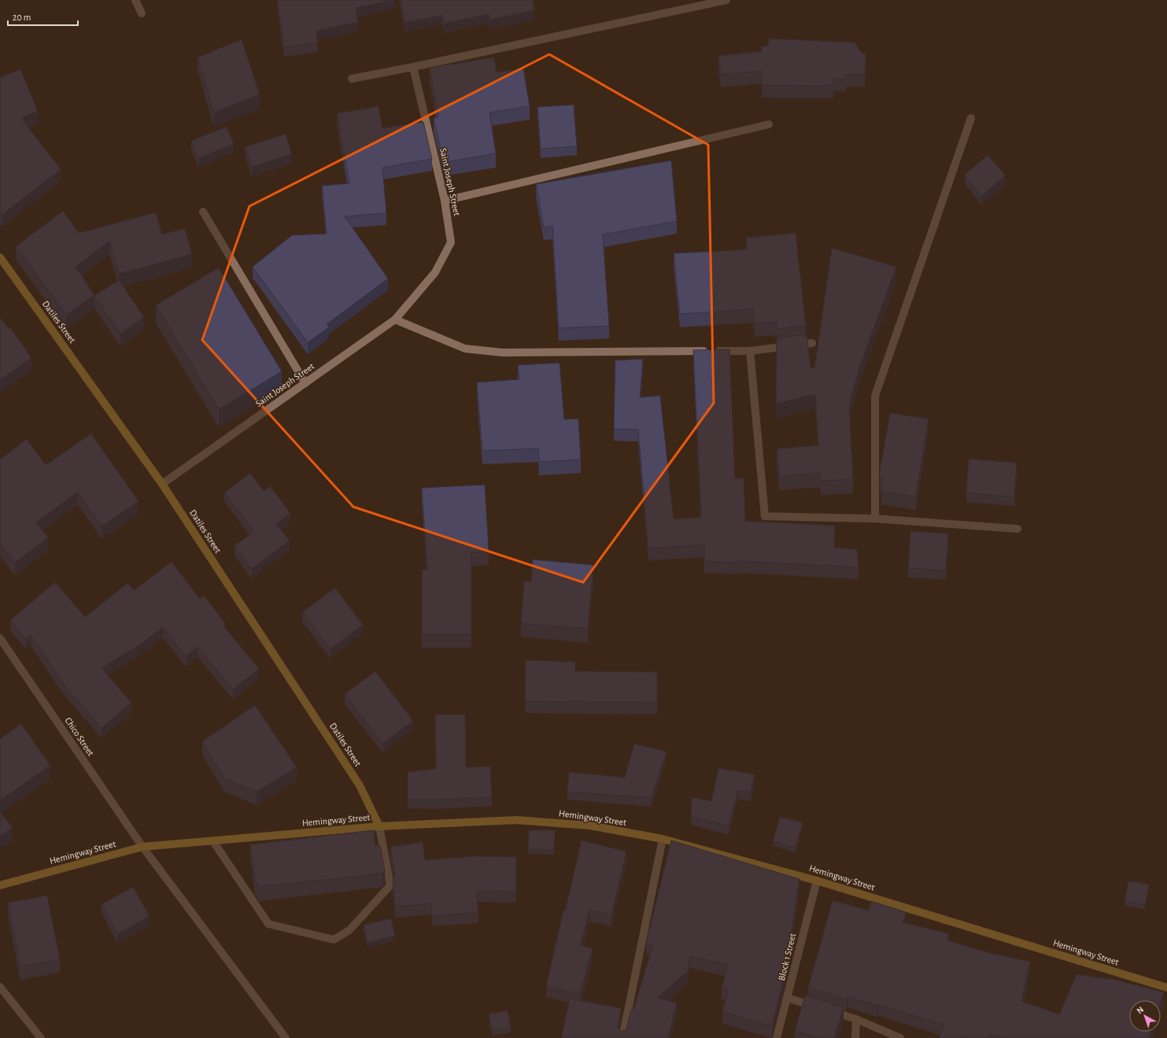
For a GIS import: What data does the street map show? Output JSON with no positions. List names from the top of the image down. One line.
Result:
{"streets":{"main road":["Datiles Street","Hemingway Street"],"street":["Saint Joseph Street","Chico Street","Block 1 Street"]},"crossings":[["Saint Joseph Street","Datiles Street"],["Datiles Street","Hemingway Street"],["Chico Street","Hemingway Street"],["Hemingway Street","Block 1 Street"]],"scale_bar":"20 m","north":"top left"}
